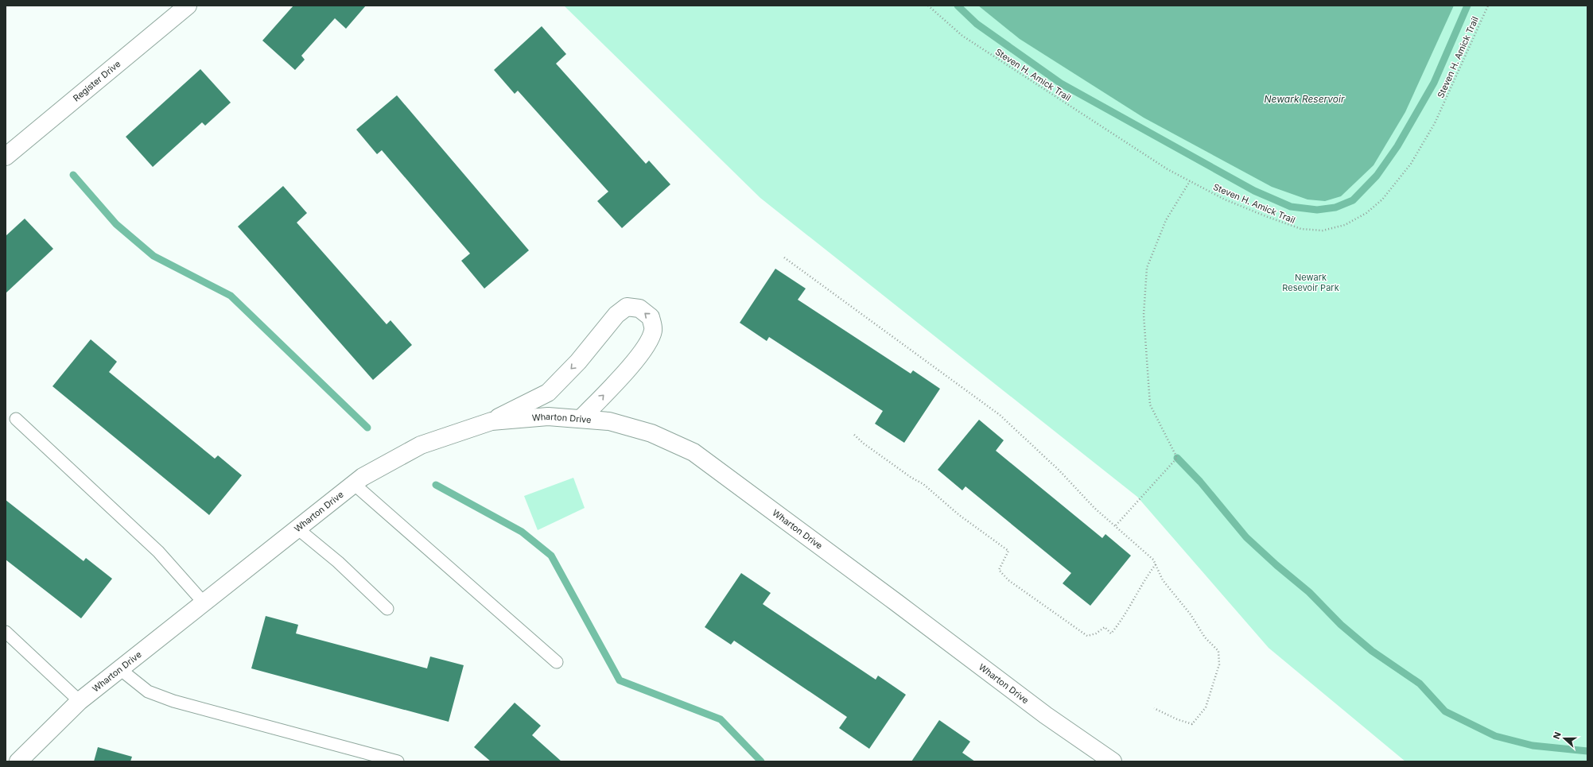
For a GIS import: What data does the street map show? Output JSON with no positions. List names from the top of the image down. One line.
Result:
{"streets":{"street":["Register Drive","Wharton Drive"],"path":["Steven H. Amick Trail"]},"water":["Newark Reservoir"],"parks":["Newark Resevoir Park"],"north":"left"}
